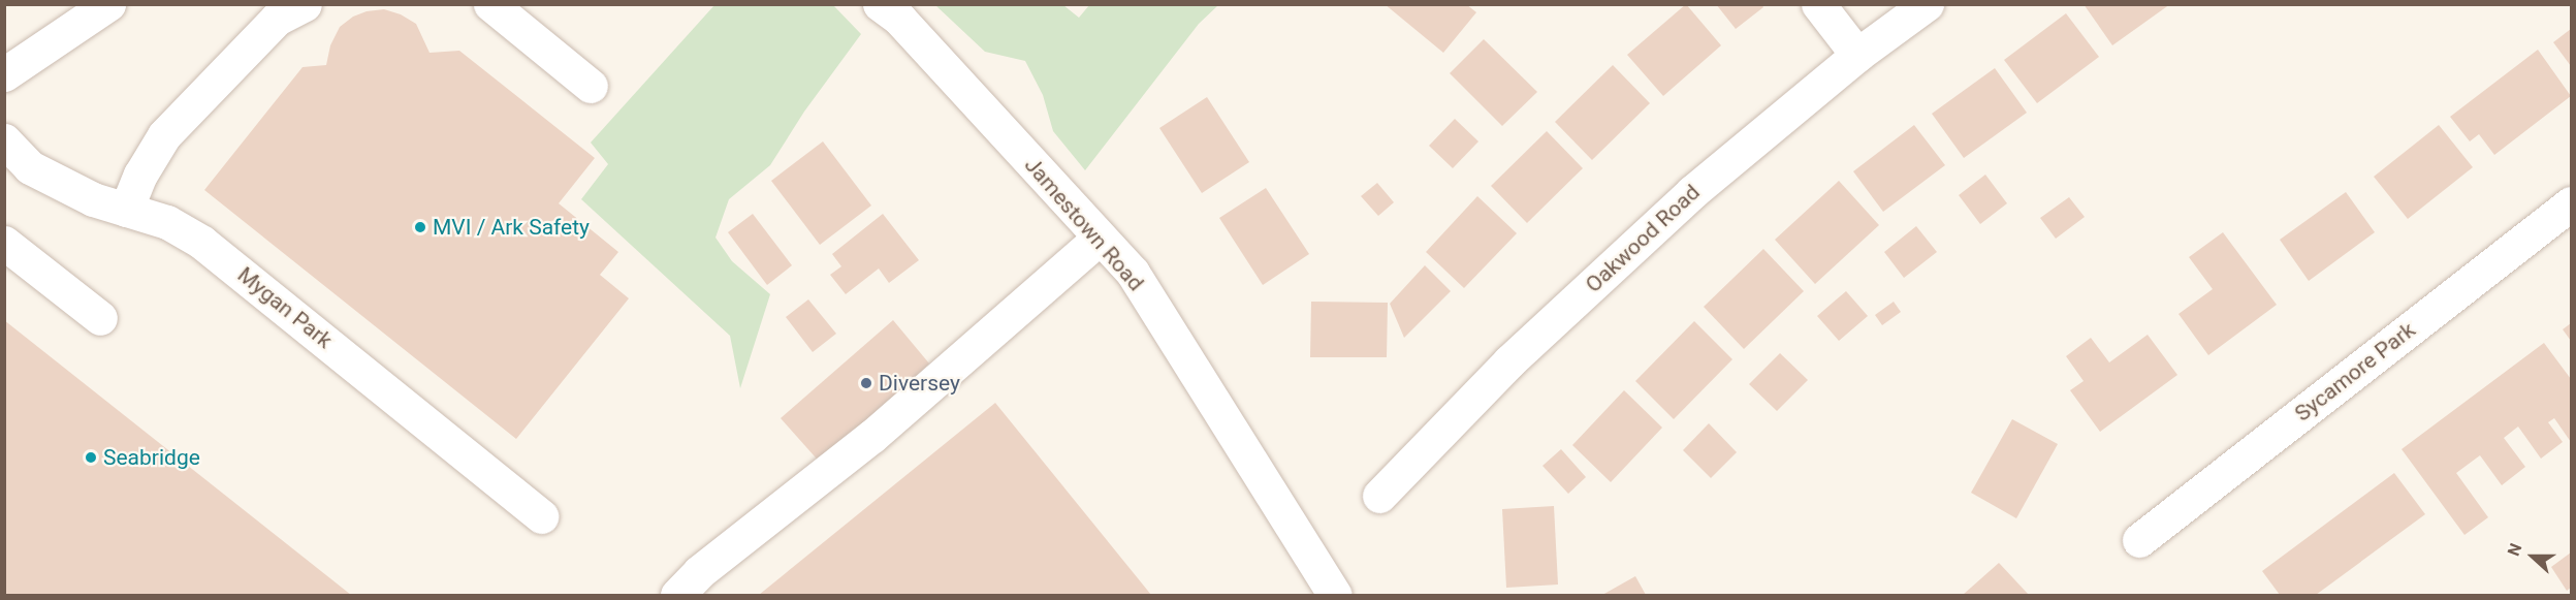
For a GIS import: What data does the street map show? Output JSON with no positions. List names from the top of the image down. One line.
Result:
{"streets":{"street":["Jamestown Road","Oakwood Road","Mygan Park","Sycamore Park"]},"places":["MVI / Ark Safety","Diversey","Seabridge"],"north":"left"}
